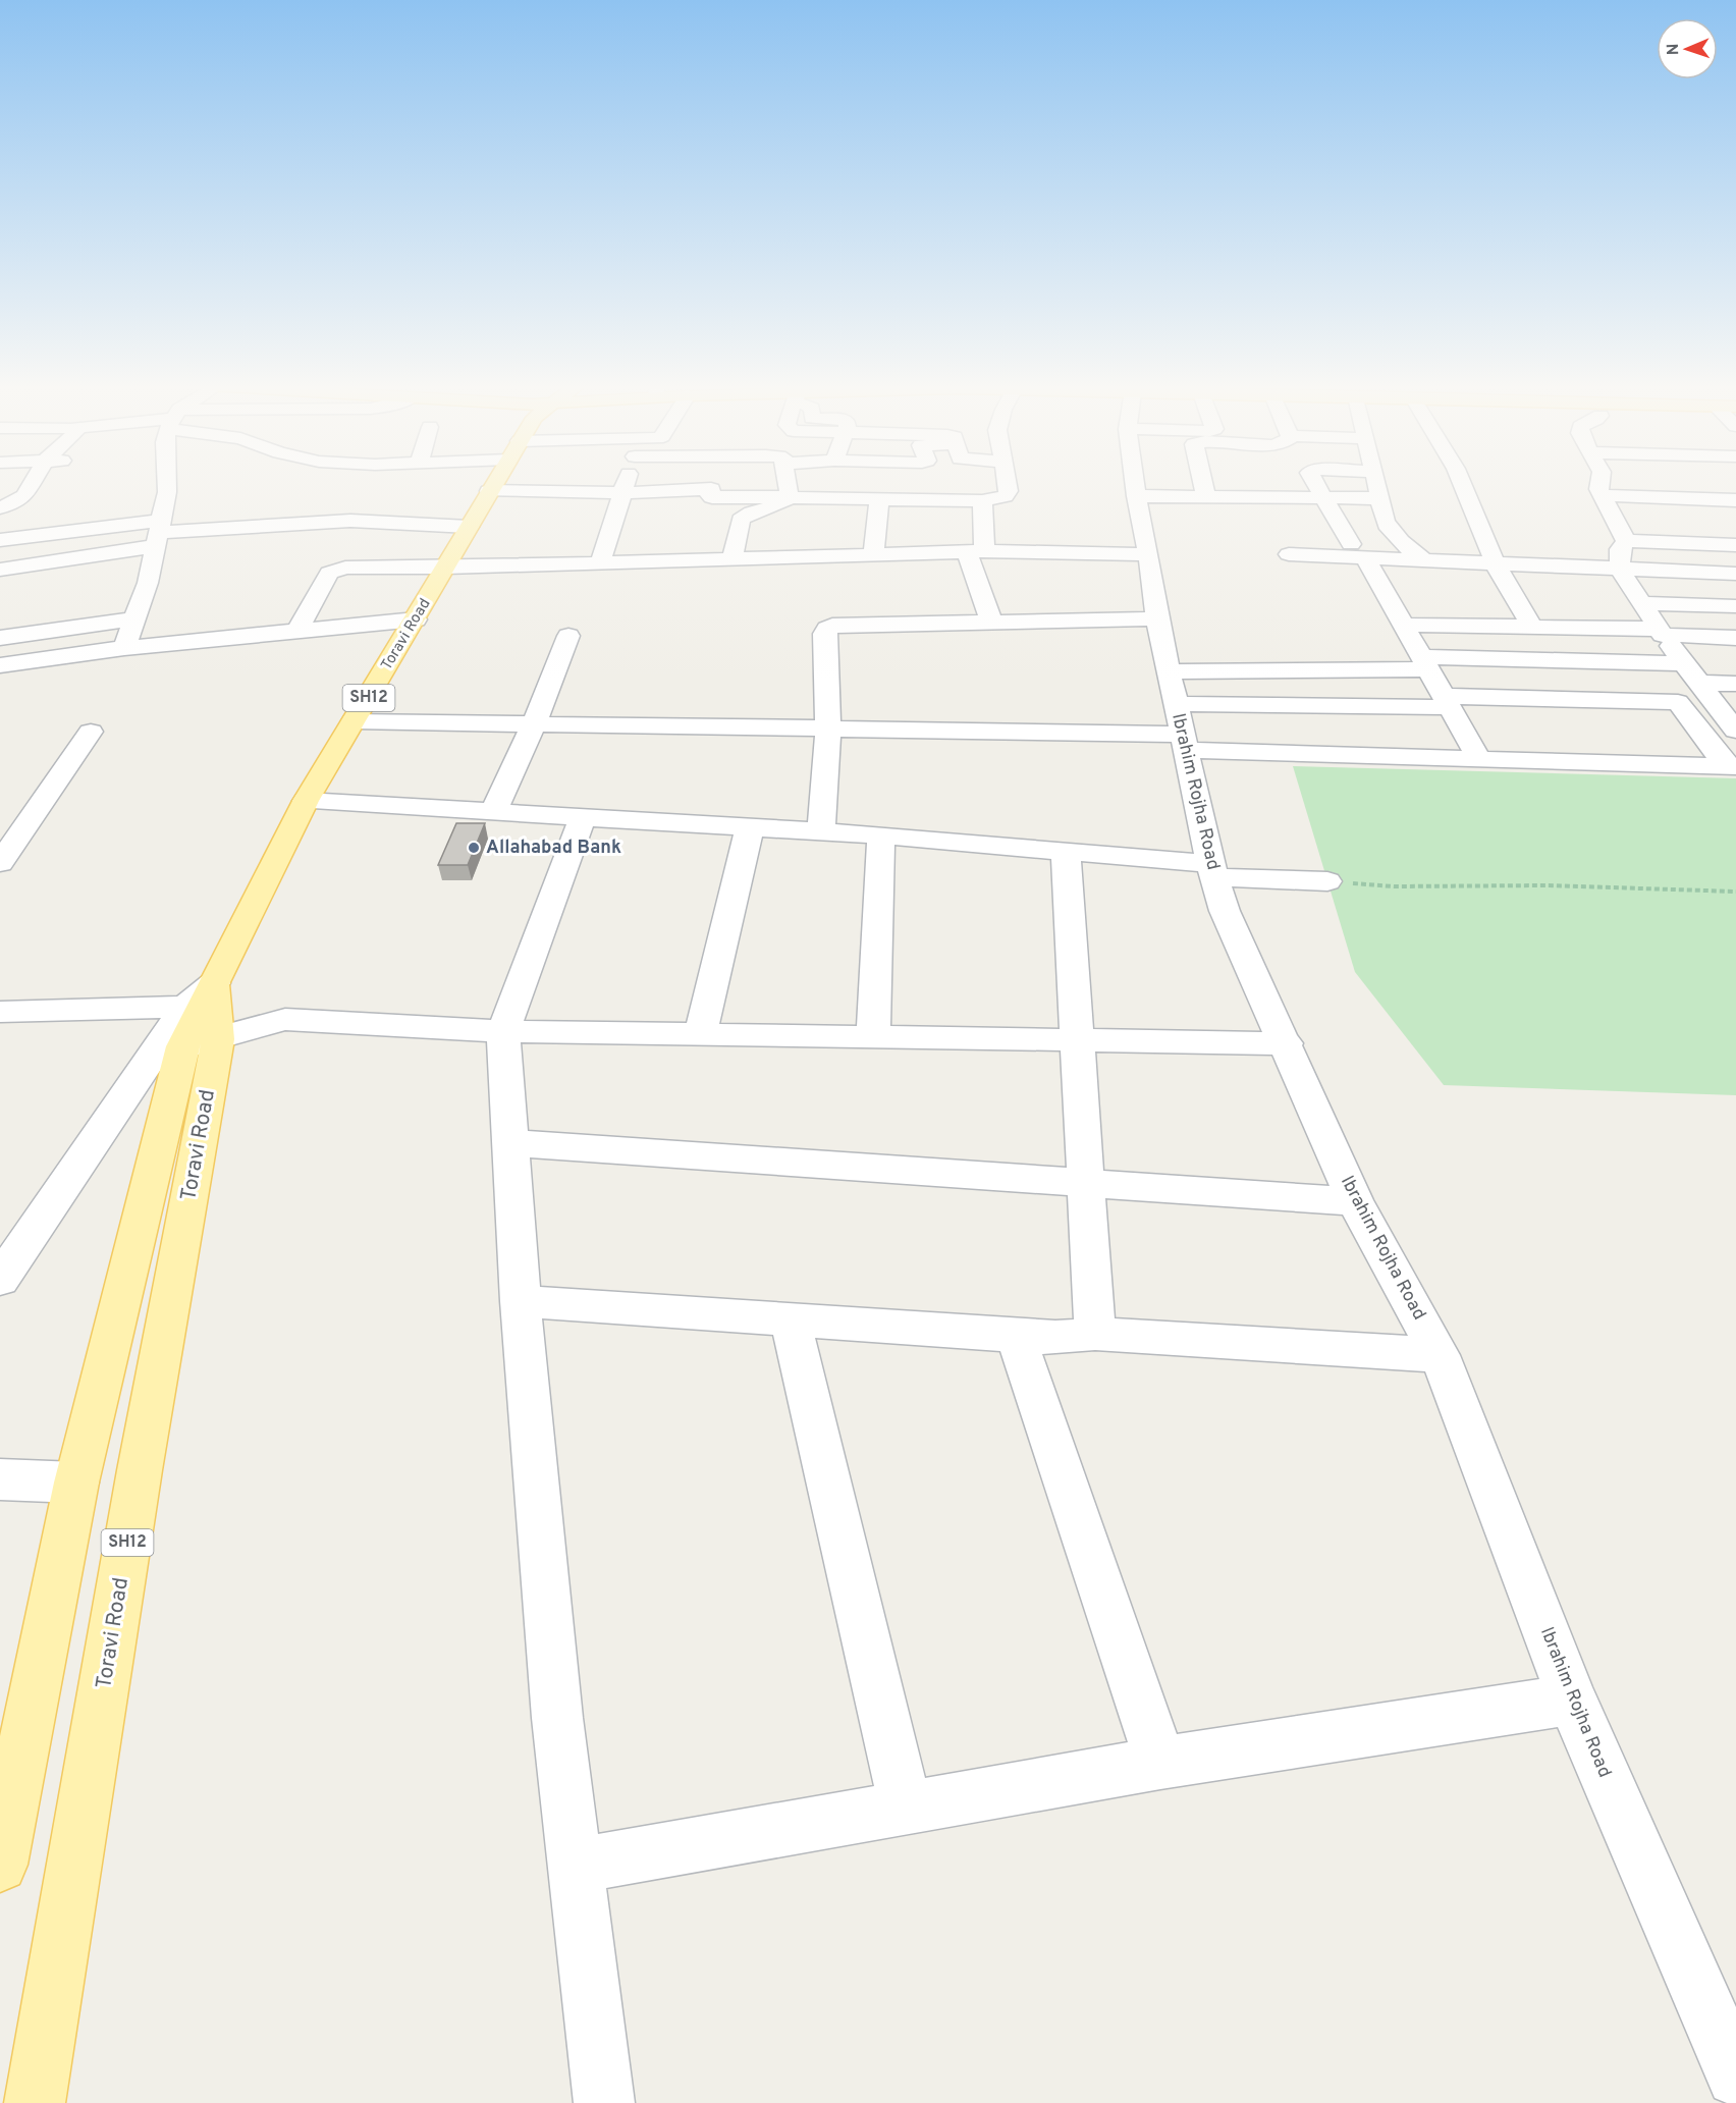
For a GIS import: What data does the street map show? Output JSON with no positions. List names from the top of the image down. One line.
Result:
{"streets":{"main road":["Toravi Road","SH12"],"street":["Ibrahim Rojha Road"]},"places":["Allahabad Bank"],"north":"left"}
